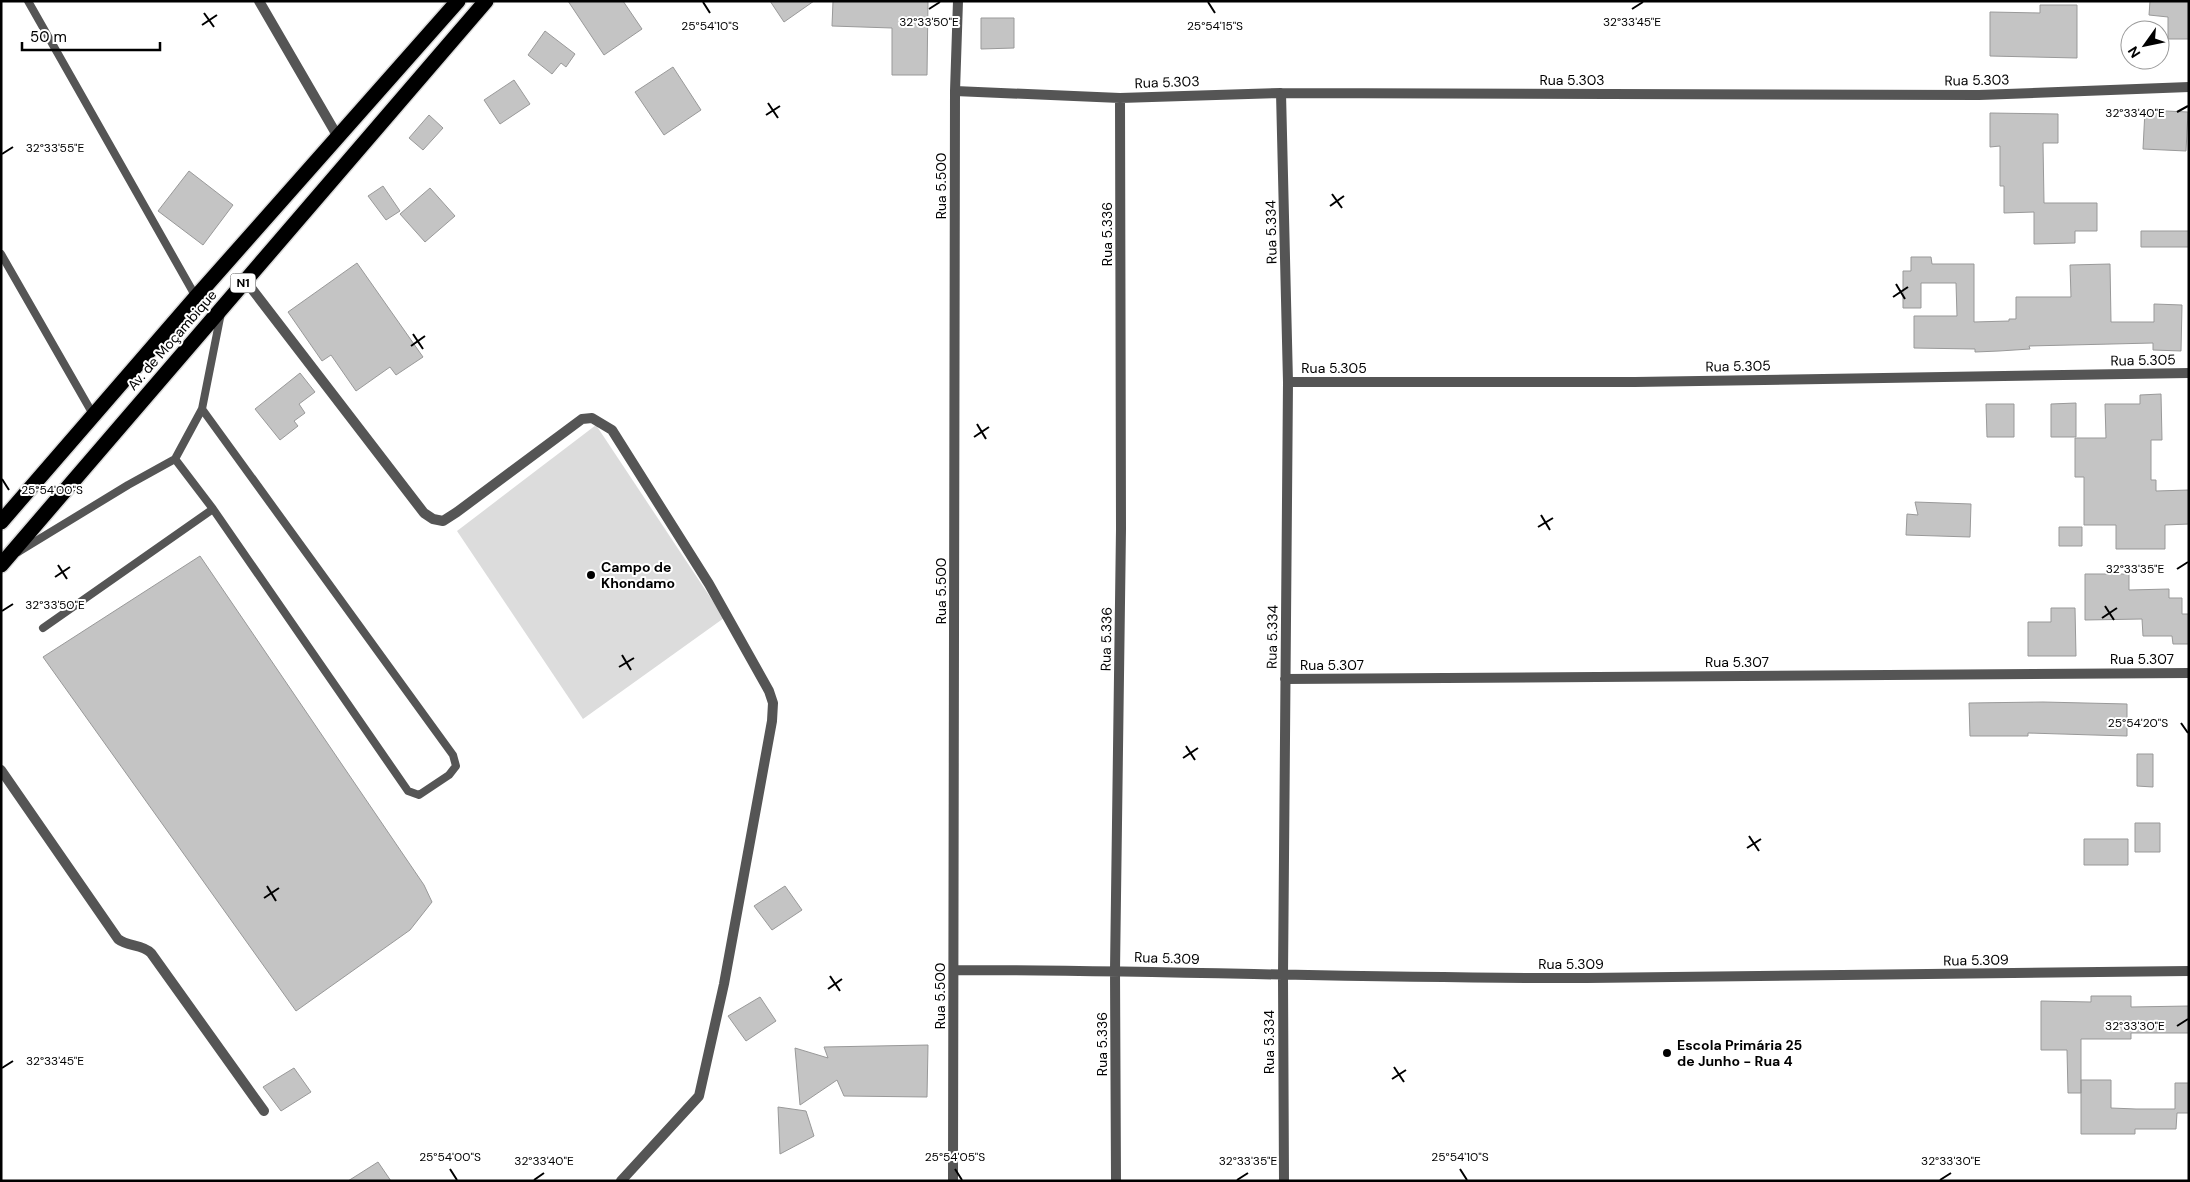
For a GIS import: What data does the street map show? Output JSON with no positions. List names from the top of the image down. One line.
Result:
{"streets":{"highway":["N1","Av. de Moçambique"],"street":["Rua 5.303","Rua 5.500","Rua 5.334","Rua 5.336","Rua 5.305","Rua 5.307","Rua 5.309"]},"crossings":[["Rua 5.303","Rua 5.500"],["Rua 5.303","Rua 5.334"],["Rua 5.303","Rua 5.336"],["Rua 5.500","Rua 5.309"],["Rua 5.334","Rua 5.305"],["Rua 5.334","Rua 5.307"],["Rua 5.334","Rua 5.309"],["Rua 5.336","Rua 5.309"]],"places":["Campo de Khondamo","Escola Primária 25 de Junho - Rua 4"],"scale_bar":"50 m","north":"bottom left","coordinates":["32°33'50\"E","32°33'45\"E","25°54'10\"S","25°54'15\"S","32°33'40\"E","32°33'55\"E","25°54'00\"S","32°33'35\"E","25°54'20\"S","32°33'30\"E","25°54'05\"S"]}
